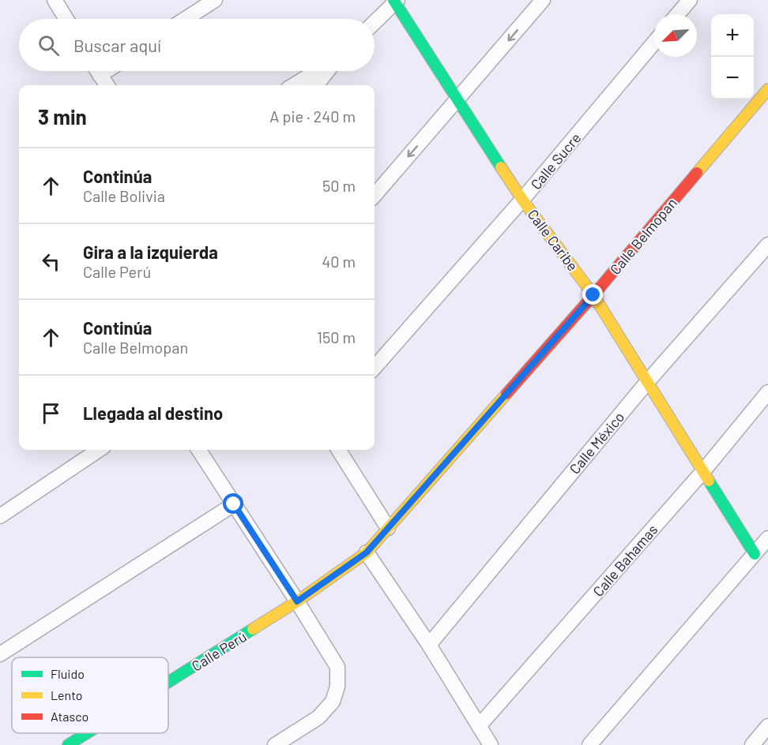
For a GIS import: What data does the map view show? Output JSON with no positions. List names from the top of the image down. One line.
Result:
{"streets":{"street":["Calle Sucre","Calle Belmopan","Calle Caribe","Calle México","Calle Bahamas","Calle Perú"]},"crossings":[["Calle Sucre","Calle Caribe"],["Calle Belmopan","Calle Caribe"],["Calle Belmopan","Calle Perú"],["Calle Caribe","Calle México"],["Calle Caribe","Calle Bahamas"]],"legend":["Fluido","Lento","Atasco"],"north":"bottom left","page":{"map_buttons":["+","−"],"search":"Buscar aquí","heading":["3 min","A pie · 240 m"],"list":[["Continúa","Calle Bolivia","50 m"],["Gira a la izquierda","Calle Perú","40 m"],["Continúa","Calle Belmopan","150 m"],"Llegada al destino"]}}
